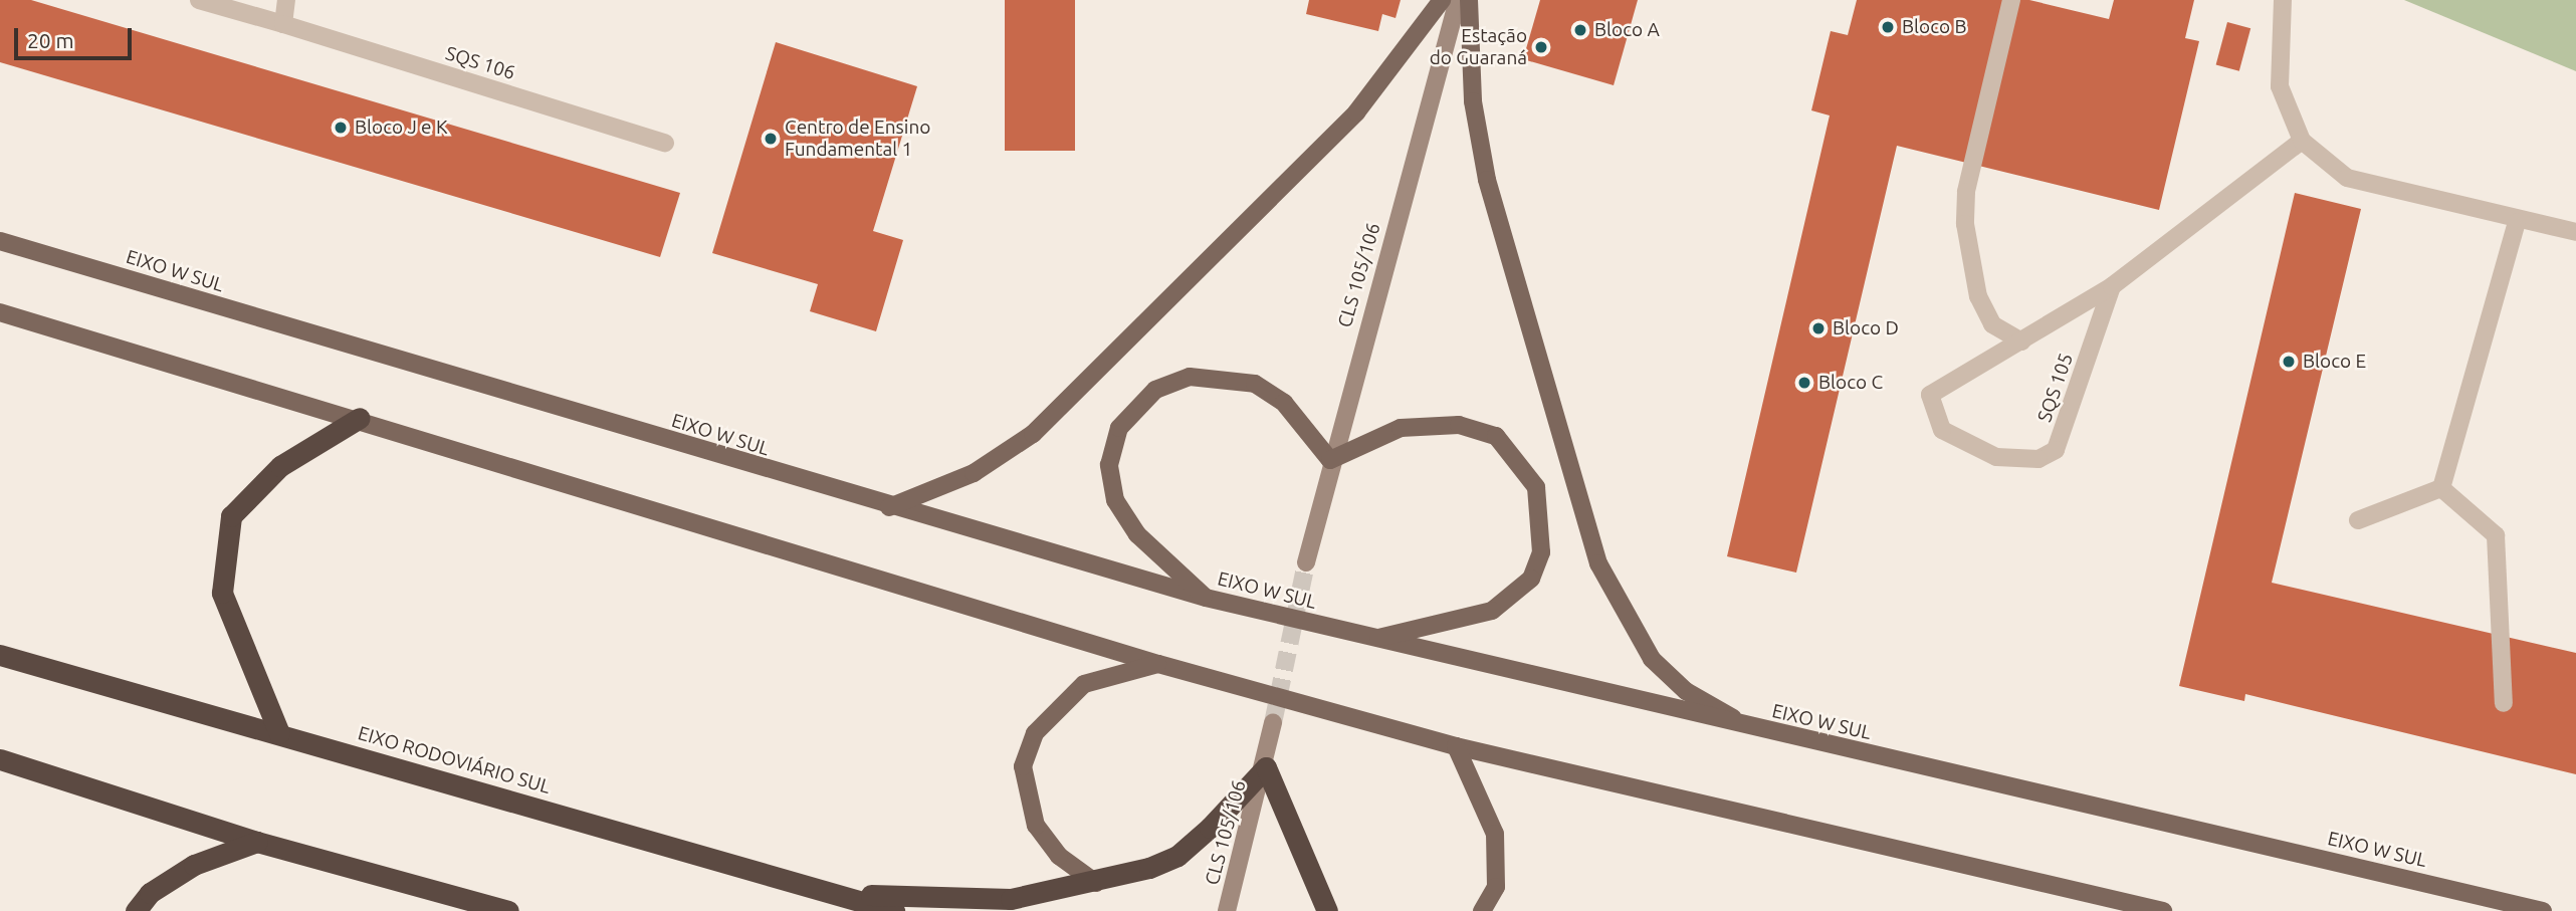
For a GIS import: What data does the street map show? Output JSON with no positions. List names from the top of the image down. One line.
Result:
{"streets":{"highway":["EIXO RODOVIÁRIO SUL"],"main road":["EIXO W SUL"],"street":["SQS 106","CLS 105/106","SQS 105"]},"places":["Bloco B","Bloco A","Estação do Guaraná","Bloco J e K","Centro de Ensino Fundamental 1","Bloco D","Bloco E","Bloco C"],"scale_bar":"20 m"}
